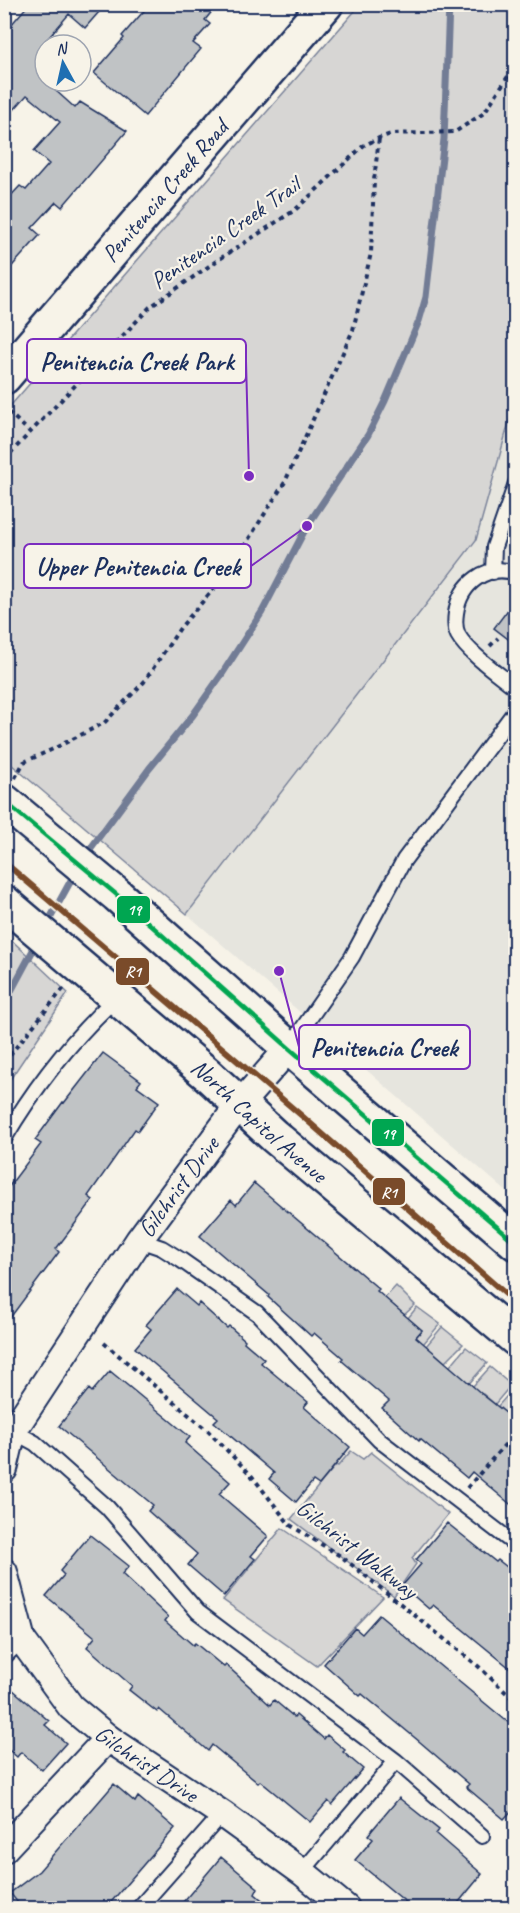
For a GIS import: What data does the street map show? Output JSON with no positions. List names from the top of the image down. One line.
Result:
{"streets":{"main road":["Penitencia Creek Road","North Capitol Avenue"],"street":["Gilchrist Drive"],"path":["Penitencia Creek Trail","Gilchrist Walkway"]},"crossings":[["North Capitol Avenue","Gilchrist Drive"]],"places":["Penitencia Creek Park","Upper Penitencia Creek","Penitencia Creek"],"lines":["transit line 19","transit line R1"],"north":"top"}
